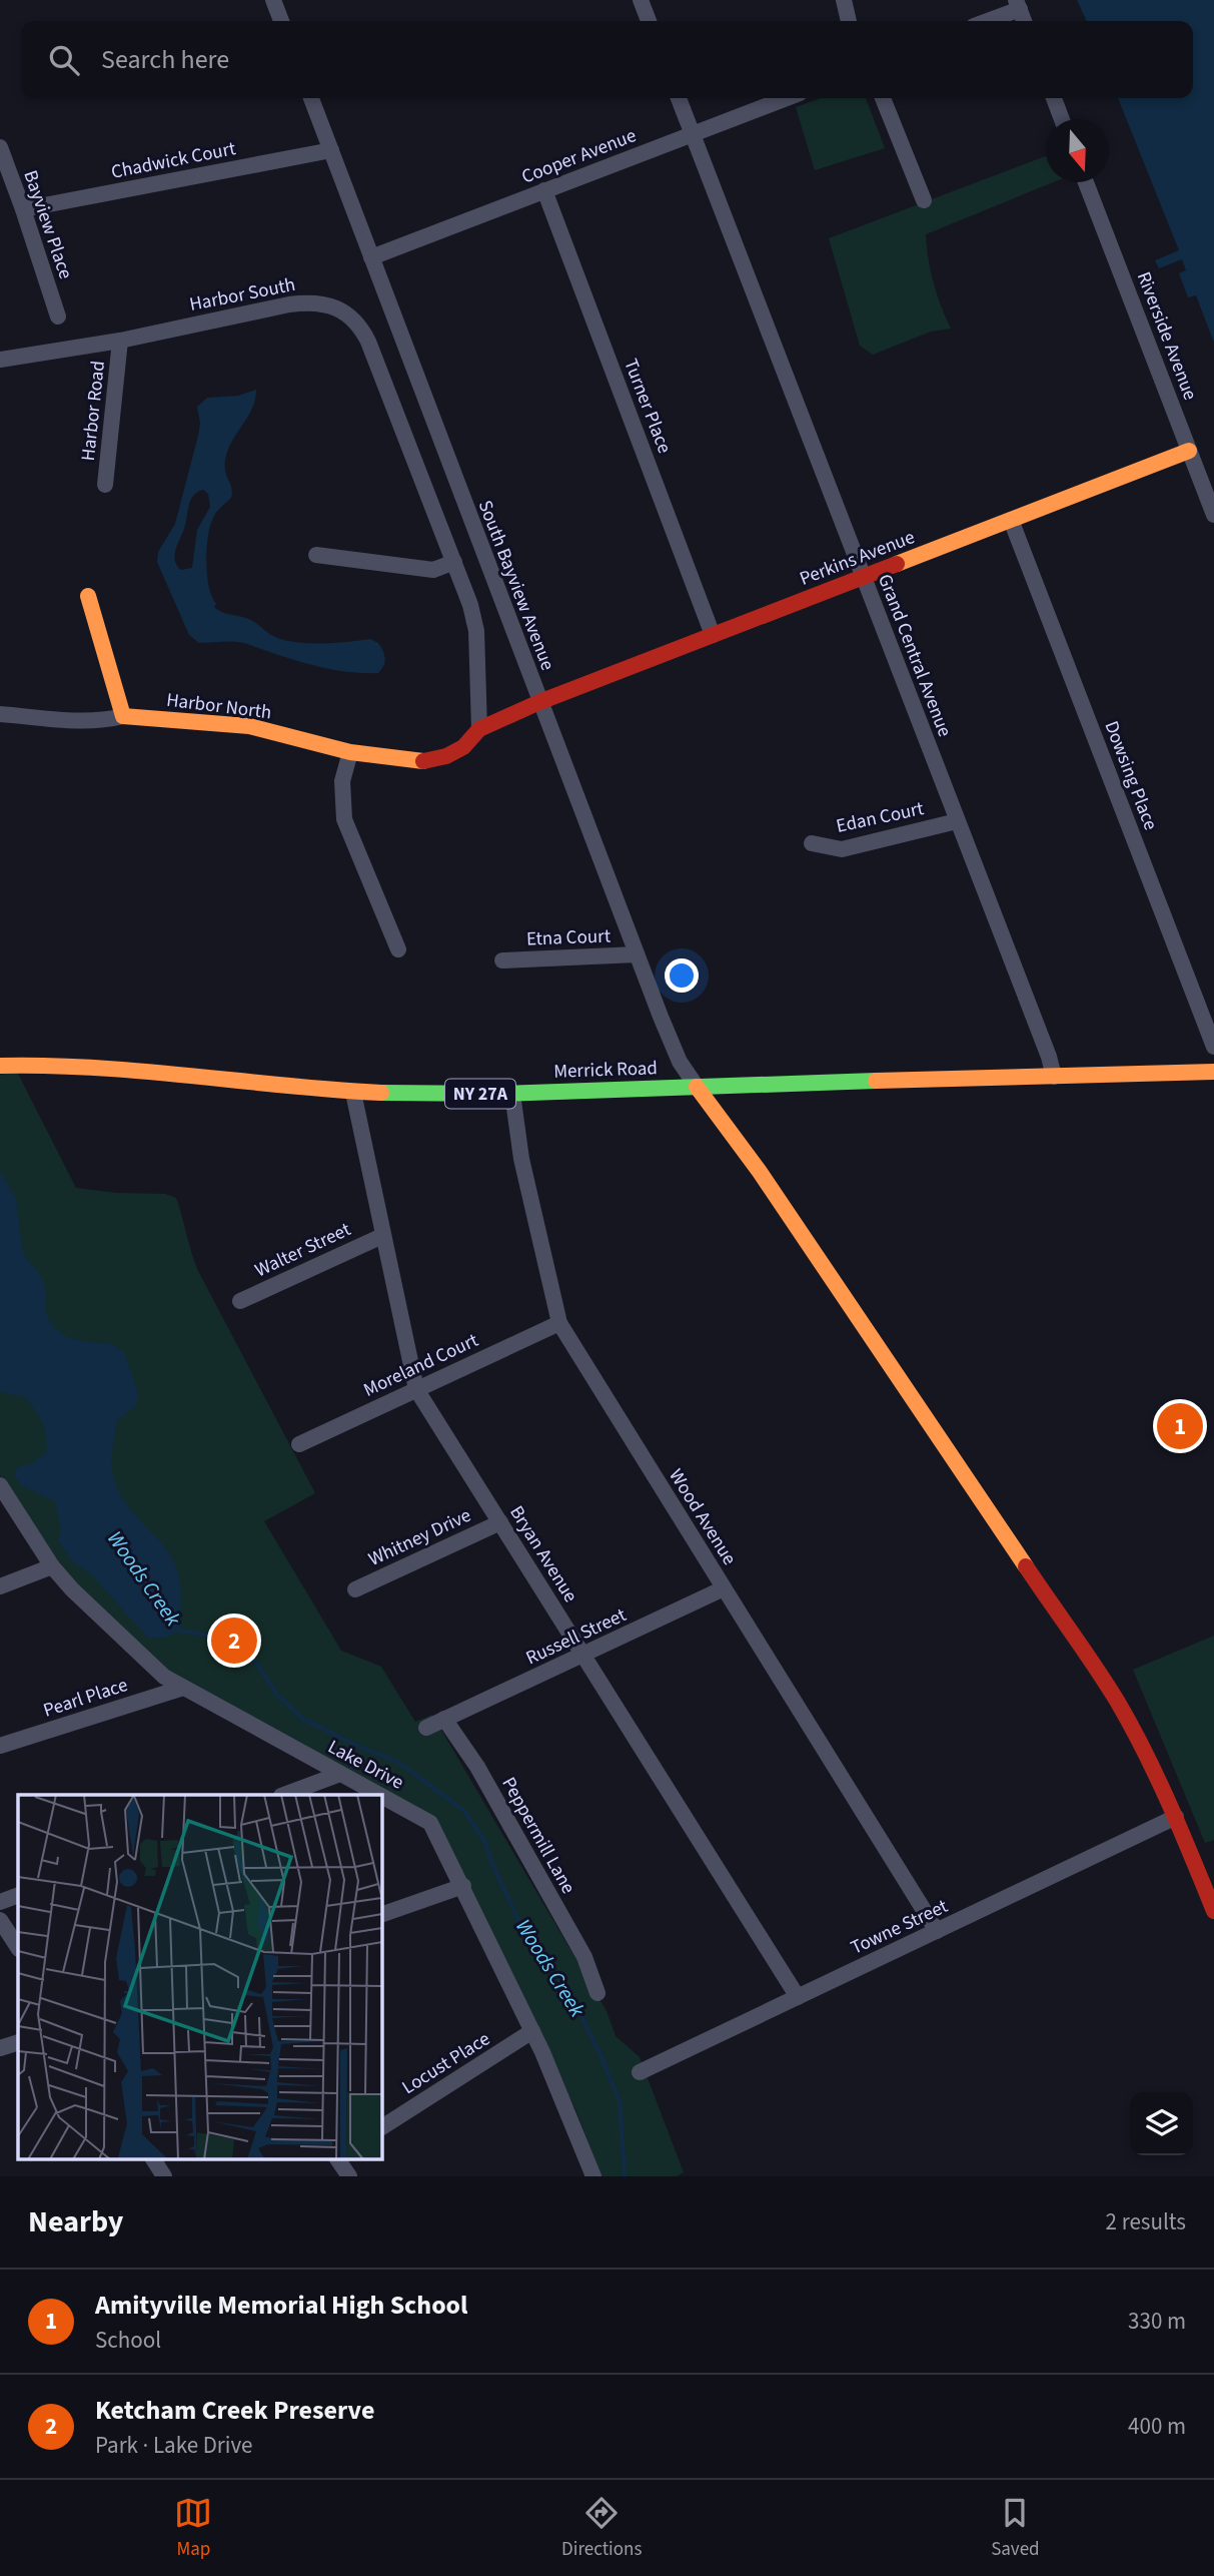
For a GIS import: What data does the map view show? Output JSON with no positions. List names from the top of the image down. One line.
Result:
{"streets":{"main road":["Perkins Avenue","Harbor North","Merrick Road","NY 27A"],"street":["Cooper Avenue","Chadwick Court","Bayview Place","Harbor South","Riverside Avenue","Turner Place","Harbor Road","South Bayview Avenue","Grand Central Avenue","Dowsing Place","Edan Court","Etna Court","Walter Street","Moreland Court","Wood Avenue","Whitney Drive","Bryan Avenue","Russell Street","Pearl Place","Lake Drive","Peppermill Lane","Towne Street","Locust Place"]},"crossings":[["Cooper Avenue","Turner Place"],["Cooper Avenue","South Bayview Avenue"],["Cooper Avenue","Grand Central Avenue"],["Chadwick Court","Bayview Place"],["Chadwick Court","South Bayview Avenue"],["Harbor South","Harbor Road"],["Harbor South","Harbor North"],["Riverside Avenue","Perkins Avenue"],["Turner Place","Perkins Avenue"],["Perkins Avenue","South Bayview Avenue"],["Perkins Avenue","Grand Central Avenue"],["Perkins Avenue","Harbor North"],["Perkins Avenue","Dowsing Place"],["South Bayview Avenue","Harbor North"],["South Bayview Avenue","Etna Court"],["South Bayview Avenue","Merrick Road"],["Grand Central Avenue","Edan Court"],["Grand Central Avenue","Merrick Road"],["Merrick Road","Wood Avenue"],["Merrick Road","Bryan Avenue"],["Walter Street","Bryan Avenue"],["Moreland Court","Wood Avenue"],["Moreland Court","Bryan Avenue"],["Wood Avenue","Russell Street"],["Wood Avenue","Towne Street"],["Whitney Drive","Bryan Avenue"],["Bryan Avenue","Russell Street"],["Bryan Avenue","Towne Street"],["Russell Street","Peppermill Lane"],["Pearl Place","Lake Drive"],["Lake Drive","Locust Place"]],"water":["Woods Creek"],"north":"bottom","page":{"search":"Search here","pins":["1","2"],"heading":["Nearby","2 results"],"list":[{"mark":"1","name":"Amityville Memorial High School","note":"School","value":"330 m"},{"mark":"2","name":"Ketcham Creek Preserve","note":"Park · Lake Drive","value":"400 m"}],"nav":["Map","Directions","Saved"]}}
